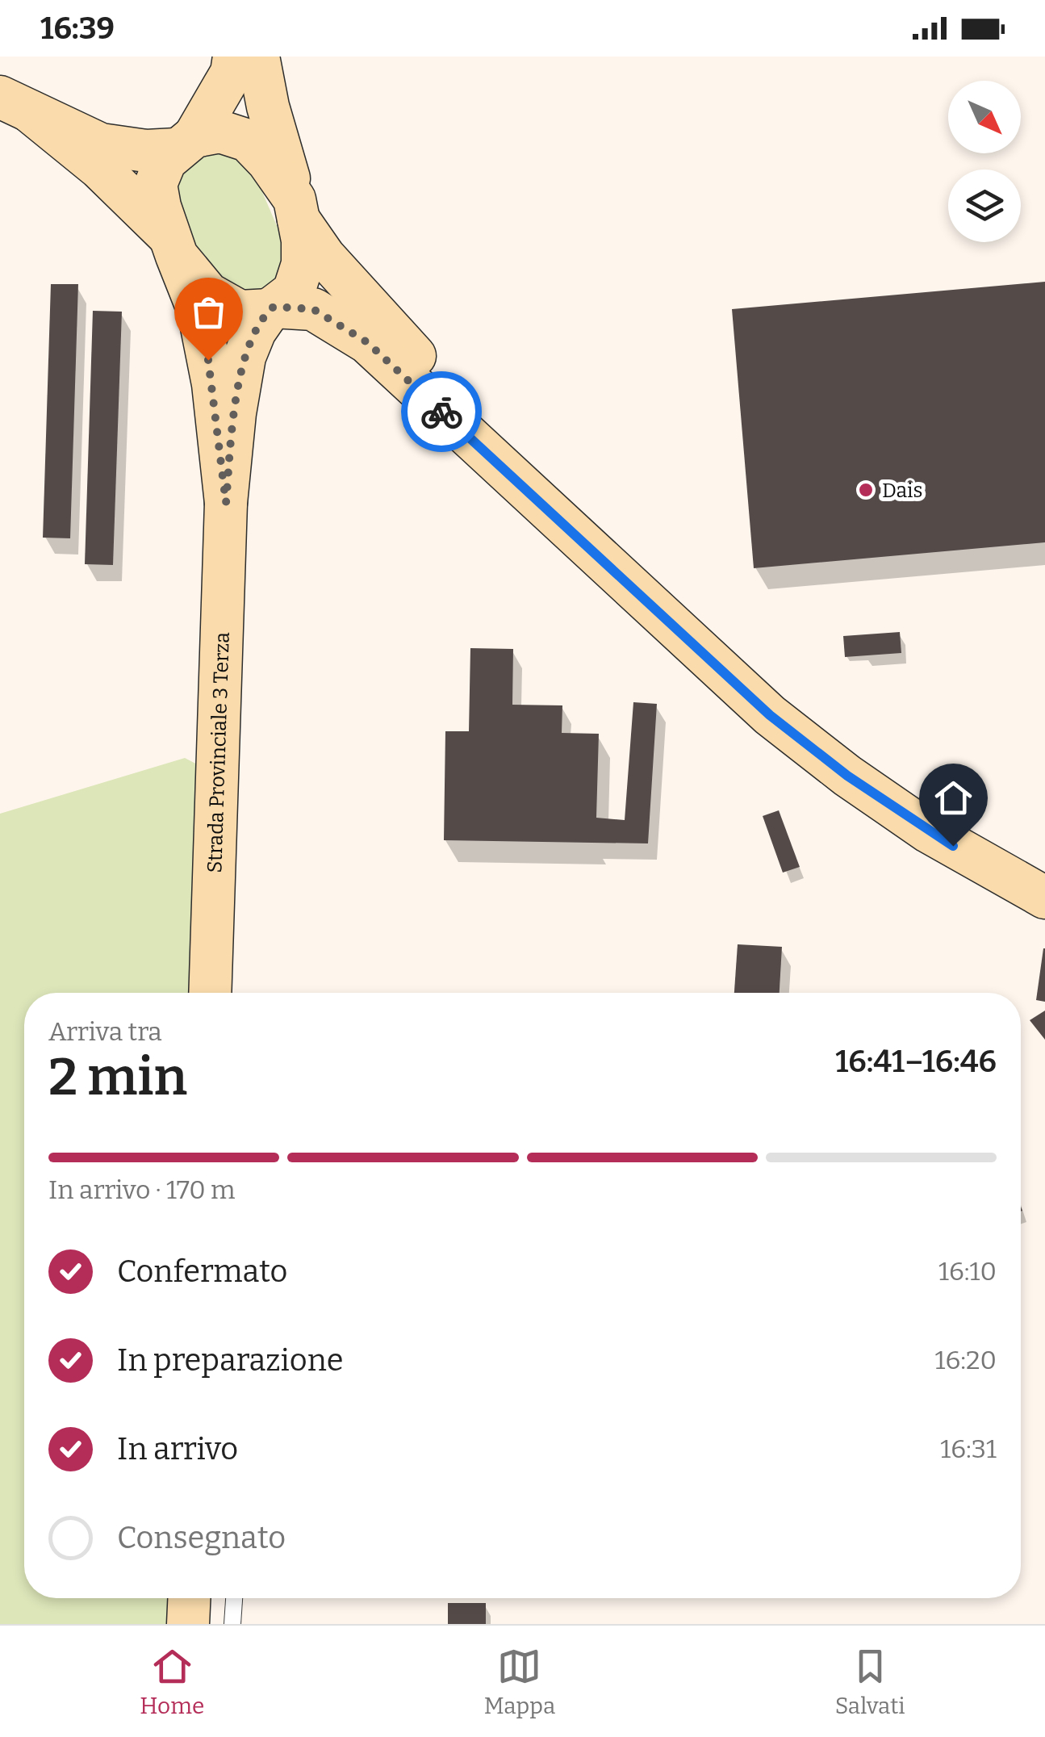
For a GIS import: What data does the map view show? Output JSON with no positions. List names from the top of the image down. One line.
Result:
{"streets":{"main road":["Strada Provinciale 3 Terza"]},"places":["Dais"],"north":"bottom right","page":{"status":"16:39","heading":["2 min","Arriva tra","16:41–16:46"],"bar":"In arrivo · 170 m","list":[["Confermato","16:10"],["In preparazione","16:20"],["In arrivo","16:31"],"Consegnato"],"tabs":["Home","Mappa","Salvati"]}}
